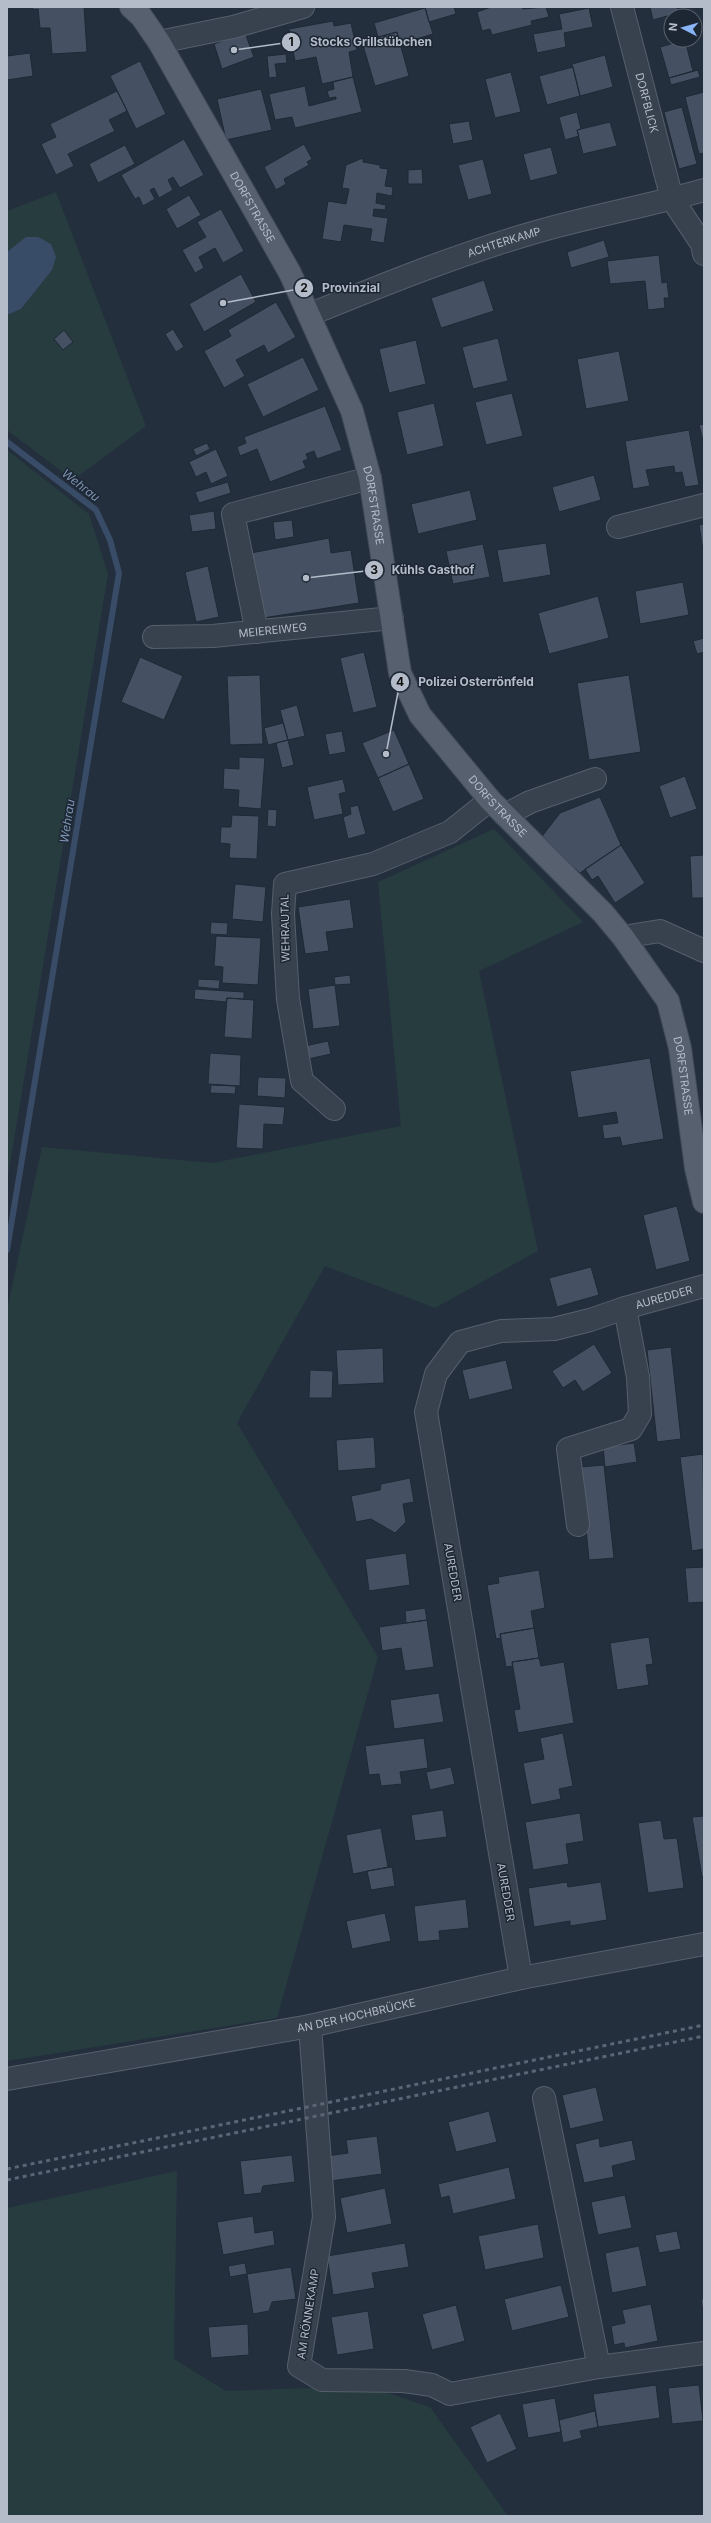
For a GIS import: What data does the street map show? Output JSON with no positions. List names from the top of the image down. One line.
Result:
{"streets":{"main road":["DORFSTRASSE"],"street":["DORFBLICK","ACHTERKAMP","MEIEREIWEG","WEHRAUTAL","AUREDDER","AN DER HOCHBRÜCKE","AM RÖNNEKAMP"]},"crossings":[["DORFBLICK","ACHTERKAMP"],["DORFSTRASSE","ACHTERKAMP"],["DORFSTRASSE","MEIEREIWEG"],["DORFSTRASSE","WEHRAUTAL"],["AUREDDER","AN DER HOCHBRÜCKE"],["AN DER HOCHBRÜCKE","AM RÖNNEKAMP"]],"water":["Wehrau"],"places":["Stocks Grillstübchen","Provinzial","Kühls Gasthof","Polizei Osterrönfeld"],"north":"left"}
